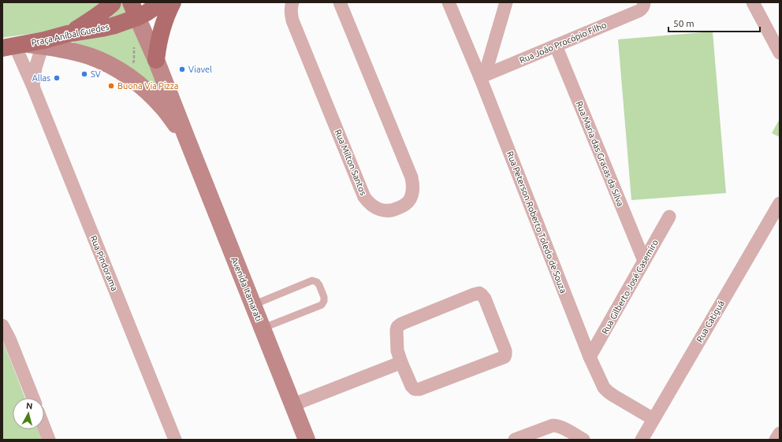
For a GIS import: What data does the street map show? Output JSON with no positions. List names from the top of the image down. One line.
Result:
{"streets":{"main road":["Praça Aníbal Guedes","Avenida Itamarati"],"street":["Rua João Procópio Filho","Rua Maria das Gracas da Silva","Rua Milton Santos","Rua Peterson Roberto Toledo de Souza","Rua Pindorama","Rua Gilberto José Casemiro","Rua Catiguá"]},"crossings":[["Praça Aníbal Guedes","Rua Pindorama"],["Praça Aníbal Guedes","Avenida Itamarati"],["Rua João Procópio Filho","Rua Maria das Gracas da Silva"],["Rua João Procópio Filho","Rua Peterson Roberto Toledo de Souza"],["Rua Maria das Gracas da Silva","Rua Gilberto José Casemiro"],["Rua Peterson Roberto Toledo de Souza","Rua Gilberto José Casemiro"],["Rua Peterson Roberto Toledo de Souza","Rua Catiguá"],["Rua Pindorama","Avenida Itamarati"]],"places":["Viavel","SV","Allas","Buona Via Pizza"],"scale_bar":"50 m","north":"top"}
